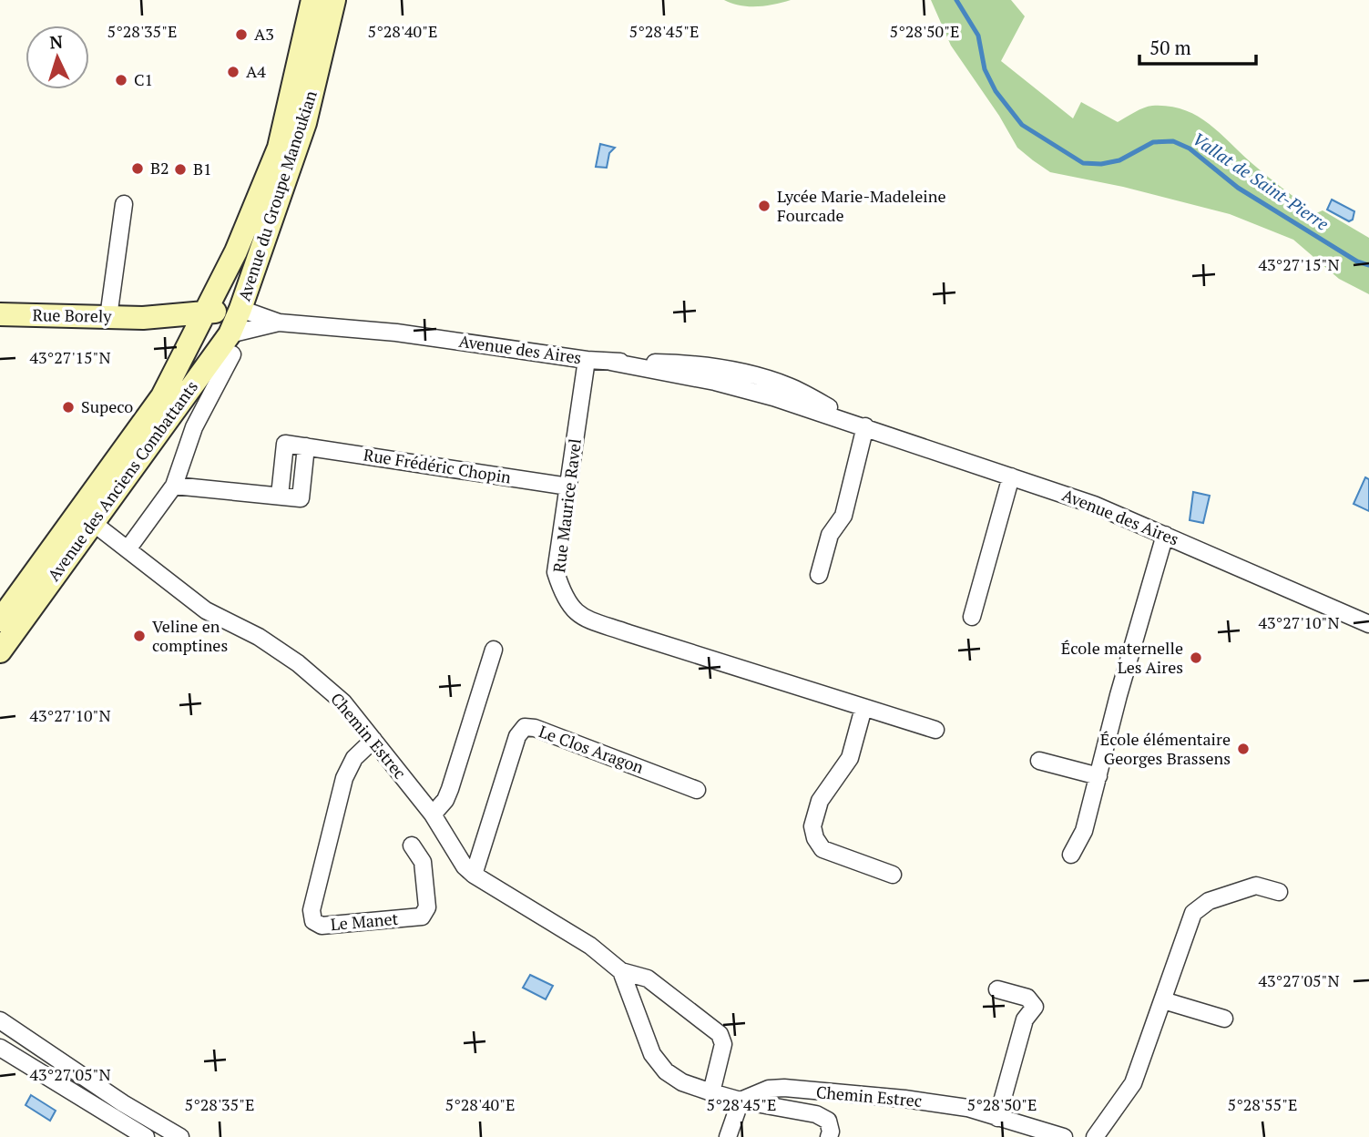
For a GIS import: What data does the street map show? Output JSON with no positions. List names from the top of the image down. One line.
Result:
{"streets":{"main road":["Avenue du Groupe Manoukian","Rue Borely","Avenue des Anciens Combattants"],"street":["Avenue des Aires","Rue Frédéric Chopin","Rue Maurice Ravel","Chemin Estrec","Le Clos Aragon","Le Manet"]},"crossings":[["Avenue du Groupe Manoukian","Rue Borely"],["Avenue du Groupe Manoukian","Avenue des Aires"],["Avenue du Groupe Manoukian","Avenue des Anciens Combattants"],["Rue Borely","Avenue des Aires"],["Rue Borely","Avenue des Anciens Combattants"],["Avenue des Aires","Avenue des Anciens Combattants"],["Avenue des Aires","Rue Maurice Ravel"],["Rue Frédéric Chopin","Rue Maurice Ravel"],["Avenue des Anciens Combattants","Chemin Estrec"],["Chemin Estrec","Le Clos Aragon"],["Chemin Estrec","Le Manet"]],"water":["Vallat de Saint-Pierre"],"places":["A3","A4","C1","B2","B1","Lycée Marie-Madeleine Fourcade","Supeco","Veline en comptines","École maternelle Les Aires","École élémentaire Georges Brassens"],"scale_bar":"50 m","north":"top","coordinates":["5°28'35\"E","5°28'40\"E","5°28'45\"E","5°28'50\"E","43°27'15\"N","43°27'10\"N","43°27'05\"N","5°28'55\"E"]}
